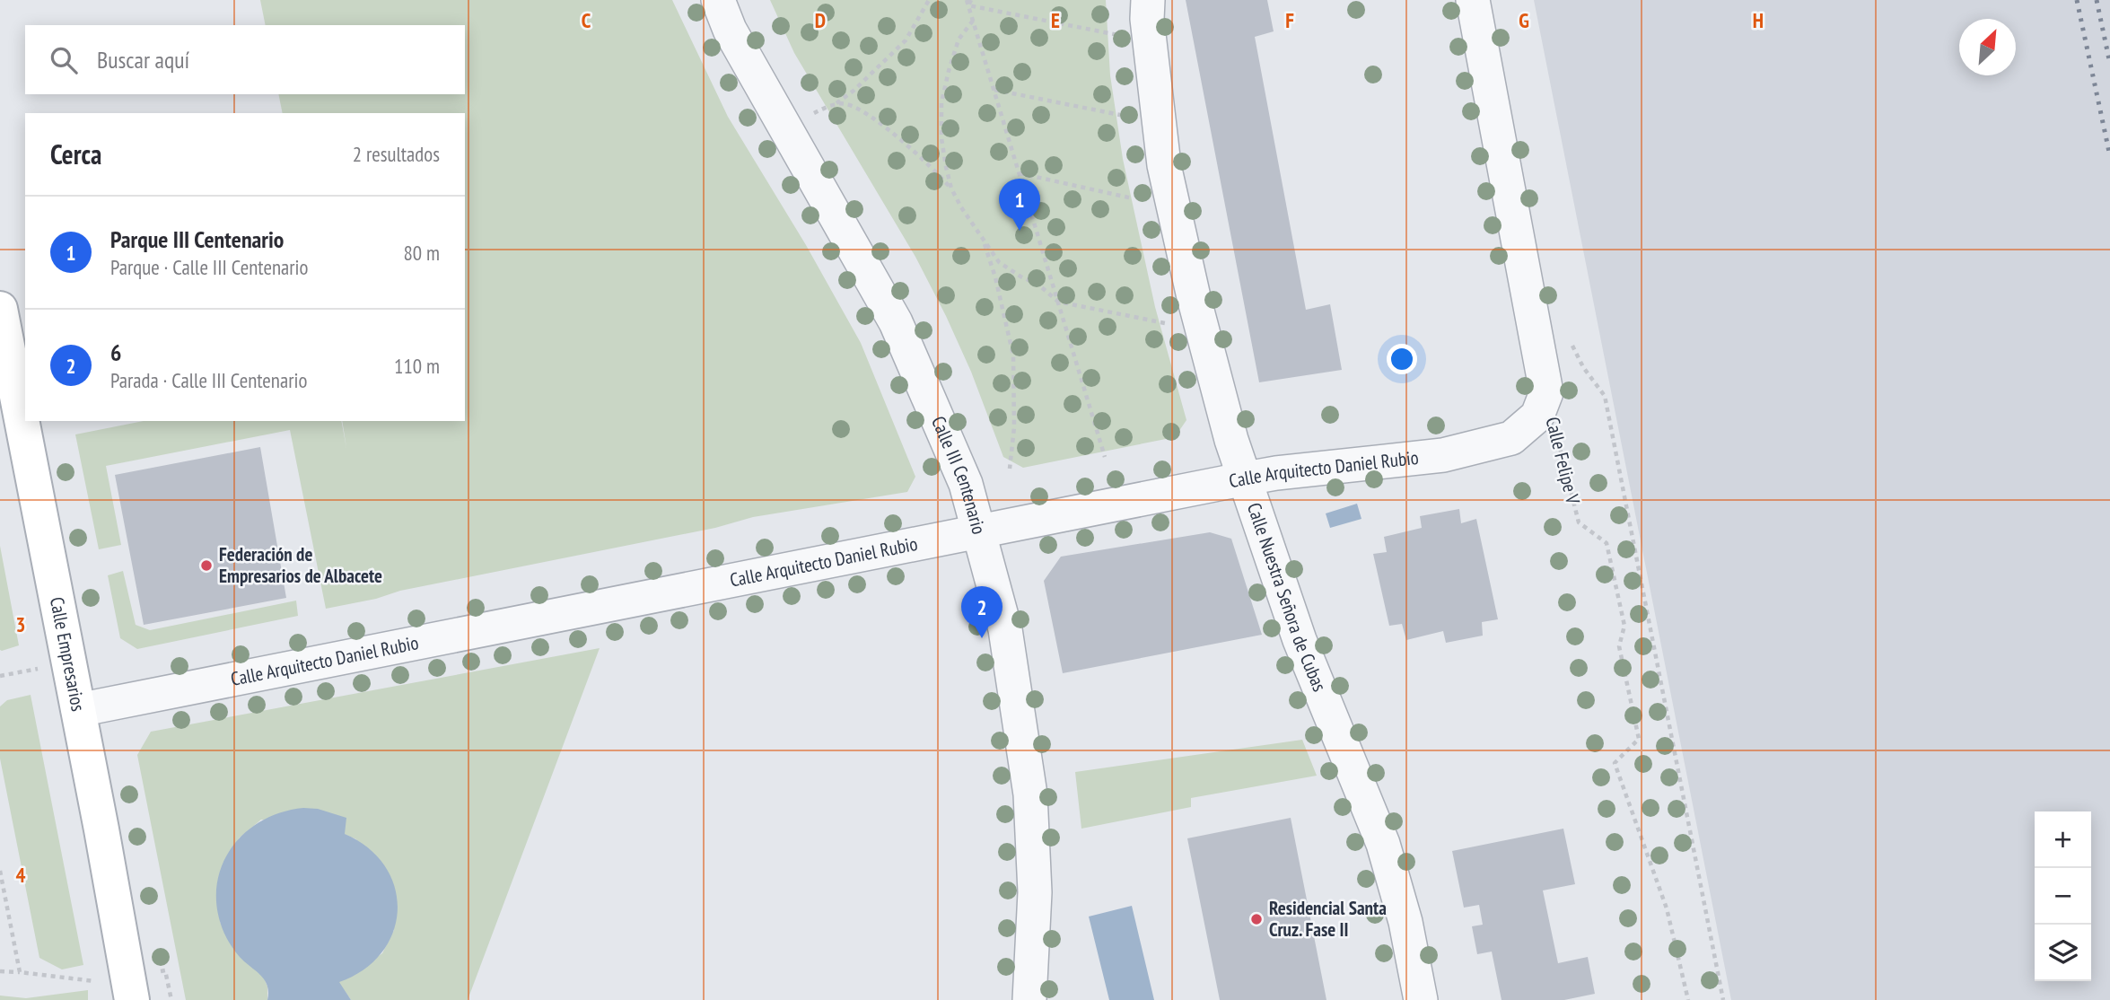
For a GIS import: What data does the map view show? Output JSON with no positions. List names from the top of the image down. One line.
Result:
{"streets":{"main road":["Calle Empresarios"],"street":["Calle Felipe V","Calle Arquitecto Daniel Rubio","Calle III Centenario","Calle Nuestra Señora de Cubas"]},"crossings":[["Calle Felipe V","Calle Arquitecto Daniel Rubio"],["Calle Arquitecto Daniel Rubio","Calle III Centenario"],["Calle Arquitecto Daniel Rubio","Calle Nuestra Señora de Cubas"],["Calle Arquitecto Daniel Rubio","Calle Empresarios"]],"places":["Federación de Empresarios de Albacete","Residencial Santa Cruz. Fase II"],"north":"top right","page":{"search":"Buscar aquí","heading":["Cerca","2 resultados"],"pins":["1","2"],"list":[{"mark":"1","name":"Parque III Centenario","note":"Parque · Calle III Centenario","value":"80 m"},{"mark":"2","name":"6","note":"Parada · Calle III Centenario","value":"110 m"}],"map_buttons":["+","−"]},"grid":{"columns":["C","D","E","F","G","H"],"rows":["3","4"]}}
